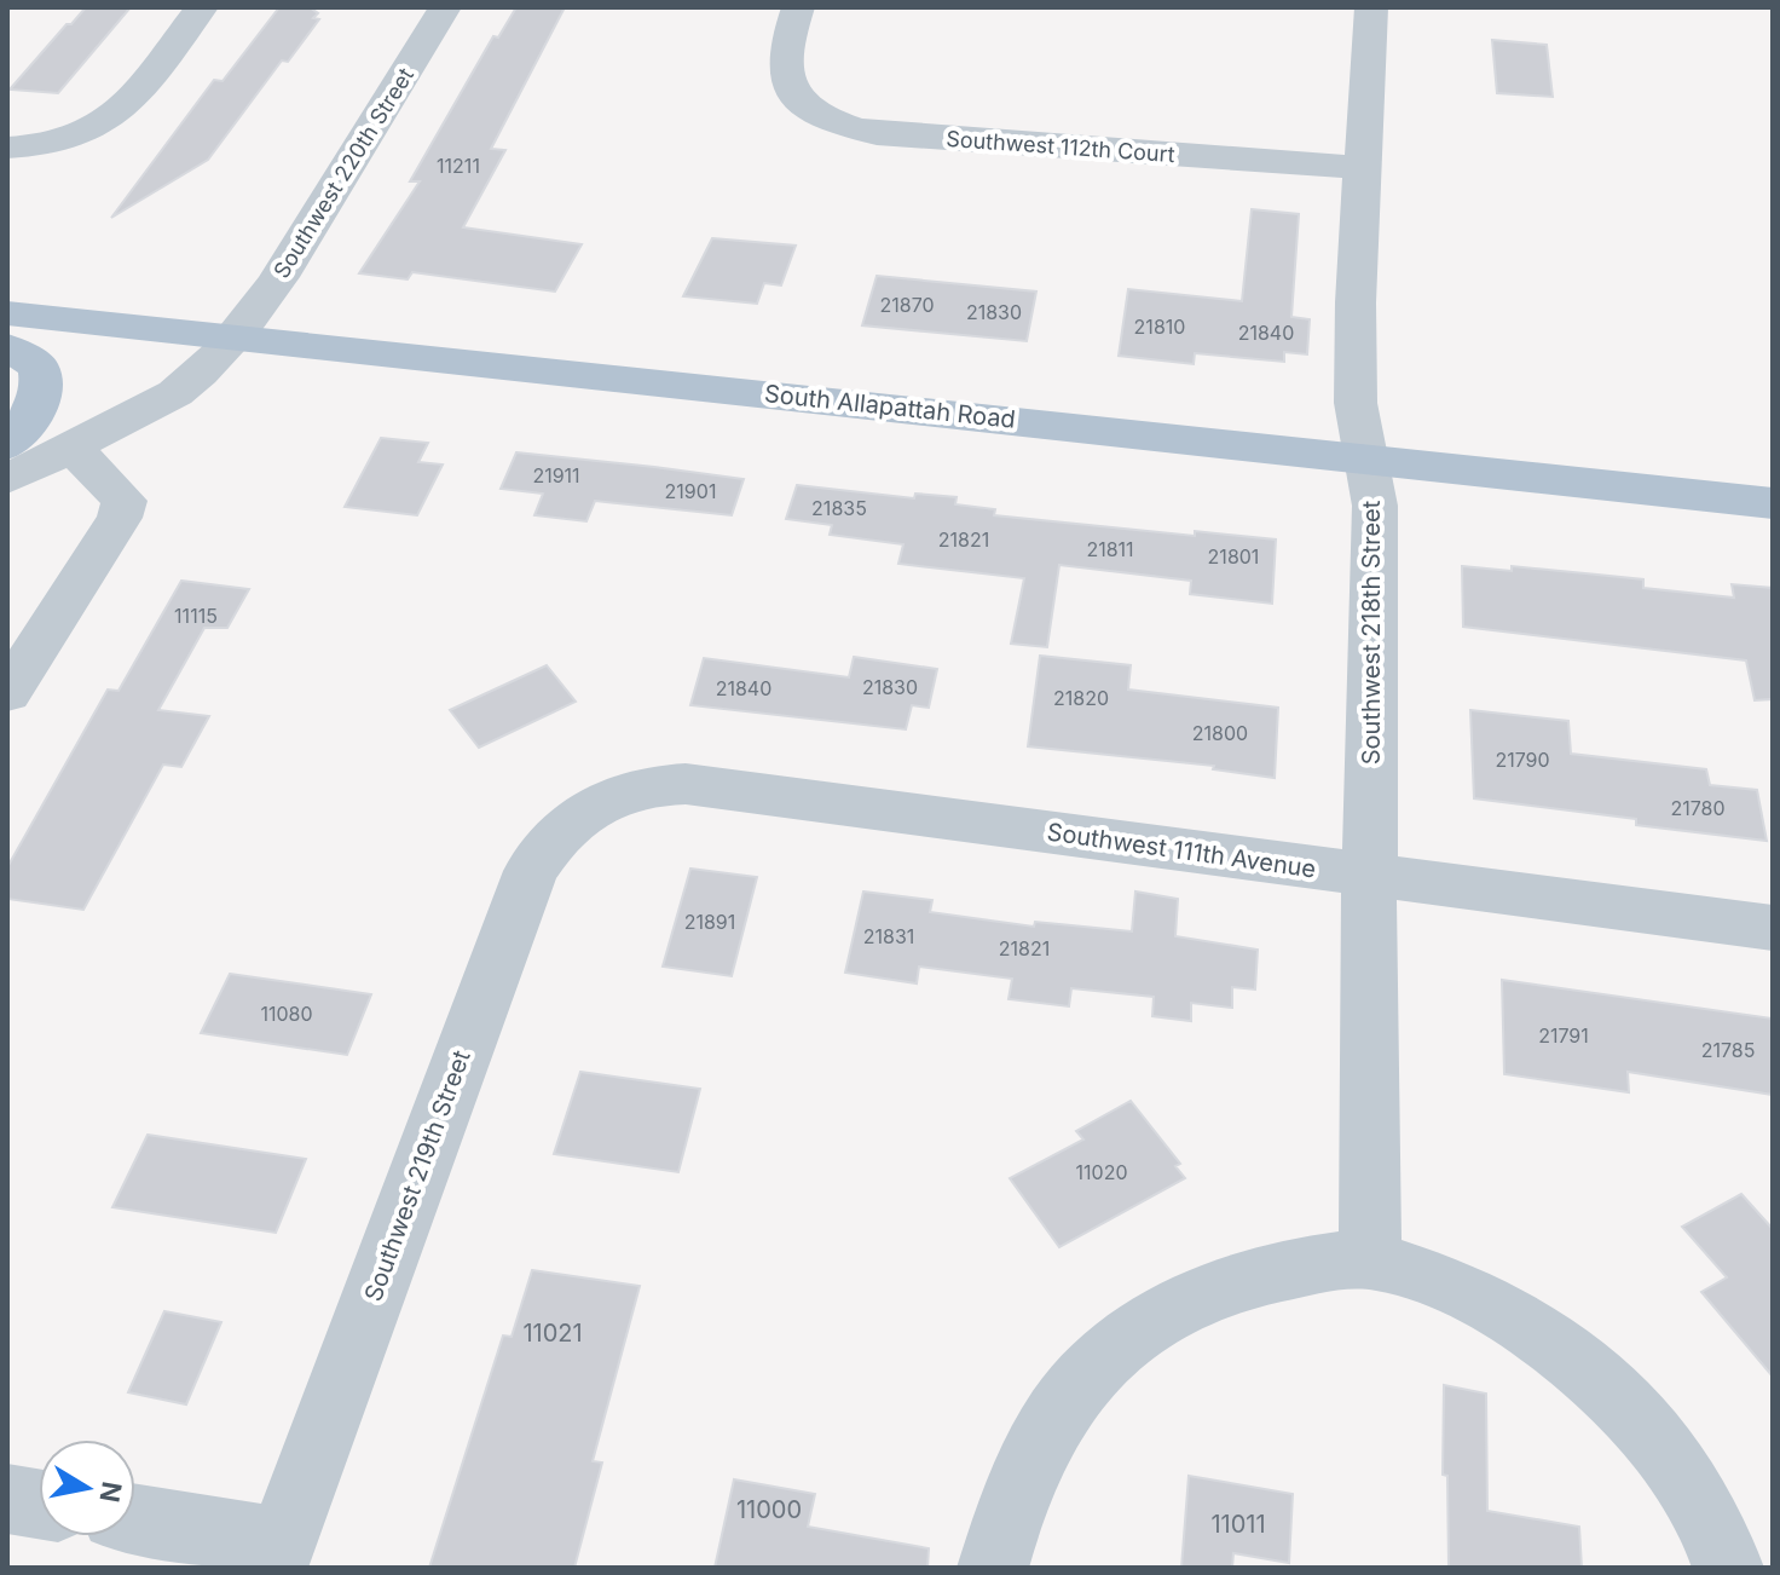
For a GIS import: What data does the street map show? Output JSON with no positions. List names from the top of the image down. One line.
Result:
{"streets":{"main road":["South Allapattah Road"],"street":["Southwest 112th Court","Southwest 220th Street","Southwest 218th Street","Southwest 111th Avenue","Southwest 219th Street"]},"crossings":[["Southwest 112th Court","Southwest 218th Street"],["Southwest 220th Street","South Allapattah Road"],["South Allapattah Road","Southwest 218th Street"],["Southwest 218th Street","Southwest 111th Avenue"],["Southwest 111th Avenue","Southwest 219th Street"]],"house_numbers":["11211","21870","21830","21810","21840","21911","21901","21835","21821","21811","21801","11115","21830","21840","21820","21800","21790","21780","21891","21831","21821","11080","21791","21785","11020","11021","11000","11011"],"north":"right"}
